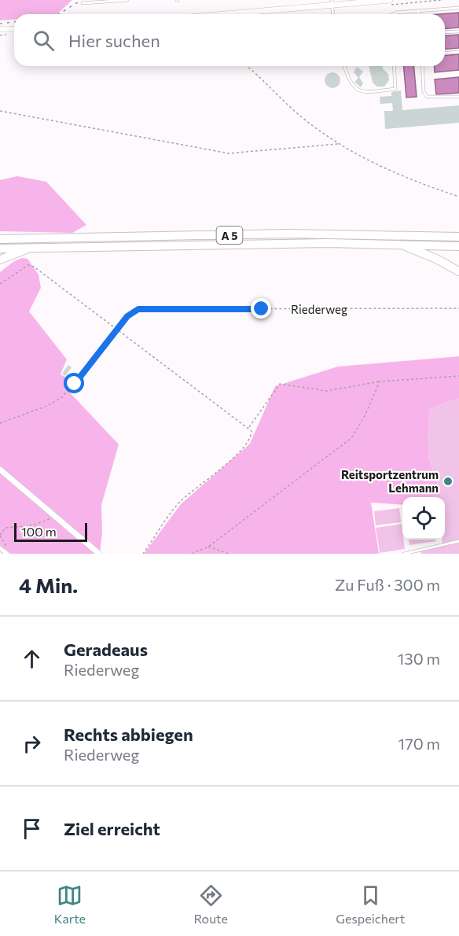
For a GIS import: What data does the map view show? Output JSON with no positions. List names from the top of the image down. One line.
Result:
{"streets":{"highway":["A 5"],"path":["Riederweg"]},"places":["Reitsportzentrum Lehmann"],"scale_bar":"100 m","page":{"search":"Hier suchen","scale":"100 m","heading":["4 Min.","Zu Fuß · 300 m"],"list":[["Geradeaus","Riederweg","130 m"],["Rechts abbiegen","Riederweg","170 m"],"Ziel erreicht"],"nav":["Karte","Route","Gespeichert"]}}
